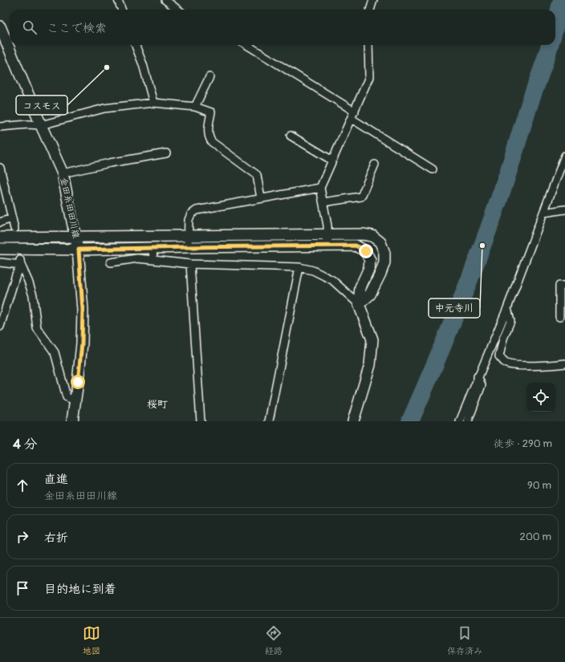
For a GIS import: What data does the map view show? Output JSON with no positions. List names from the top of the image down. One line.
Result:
{"streets":{"street":["金田糸田田川線"]},"districts":["桜町"],"places":["コスモス","中元寺川"],"page":{"search":"ここで検索","heading":["4 分","徒歩 · 290 m"],"list":[["直進","金田糸田田川線","90 m"],["右折","200 m"],"目的地に到着"],"nav":["地図","経路","保存済み"]}}
